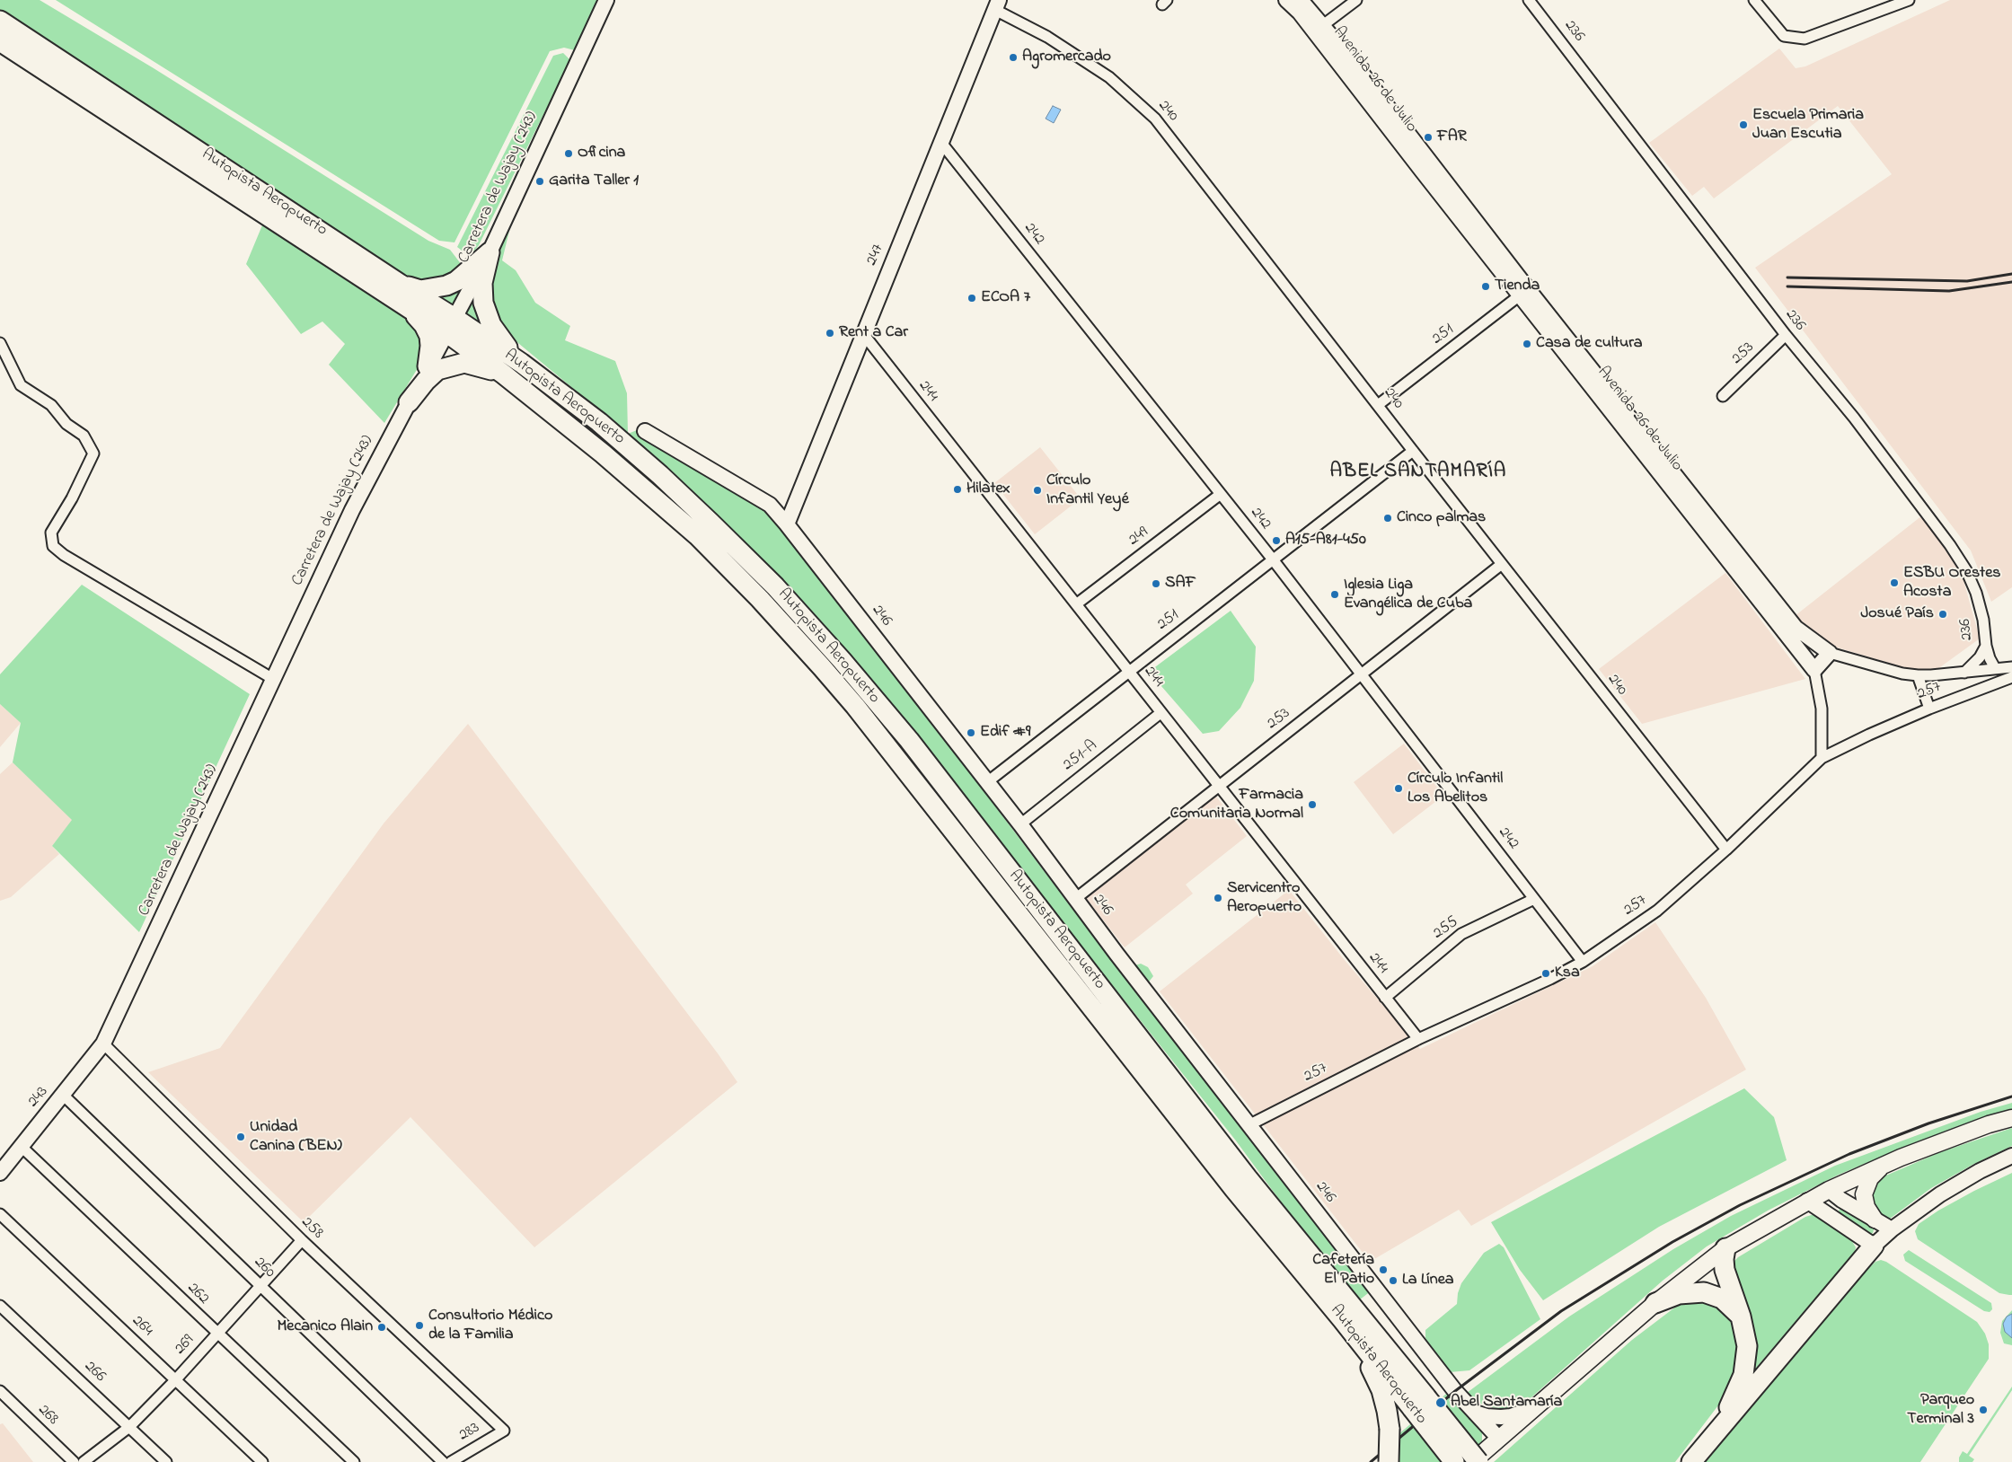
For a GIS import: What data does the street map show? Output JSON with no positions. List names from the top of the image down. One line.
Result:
{"streets":{"highway":["Autopista Aeropuerto"],"street":["236","Avenida 26 de Julio","240","Carretera de Wajay (243)","242","247","251","253","244","249","246","257","251-A","255","243","258","260","262","264","269","266","268","283"]},"crossings":[["236","Avenida 26 de Julio"],["236","253"],["Avenida 26 de Julio","251"],["Avenida 26 de Julio","257"],["240","247"],["240","251"],["240","253"],["240","257"],["Carretera de Wajay (243)","Autopista Aeropuerto"],["Carretera de Wajay (243)","243"],["Carretera de Wajay (243)","258"],["242","247"],["242","251"],["242","253"],["242","249"],["242","257"],["242","255"],["247","244"],["247","246"],["251","244"],["251","246"],["253","244"],["253","246"],["244","249"],["244","257"],["244","251-A"],["244","255"],["246","257"],["246","251-A"],["243","258"],["243","260"],["243","262"],["258","269"],["258","283"],["260","269"],["262","269"],["264","269"],["269","266"]],"districts":["ABEL SANTAMARÍA"],"places":["Agromercado","Escuela Primaria Juan Escutia","FAR","Oficina","Garita Taller 1","Tienda","ECOA 7","Rent a Car","Casa de cultura","Hilatex","Círculo Infantil Yeyé","Cinco palmas","A15-A81-450","ESBU Orestes Acosta","SAF","Iglesia Liga Evangélica de Cuba","Josué País","Edif #9","Círculo Infantil Los Abelitos","Farmacia Comunitaria Normal","Servicentro Aeropuerto","Ksa","Unidad Canina (BEN)","Cafetería El Patio","La Línea","Consultorio Médico de la Familia","Mecanico Alain","Abel Santamaría","Parqueo Terminal 3"]}
